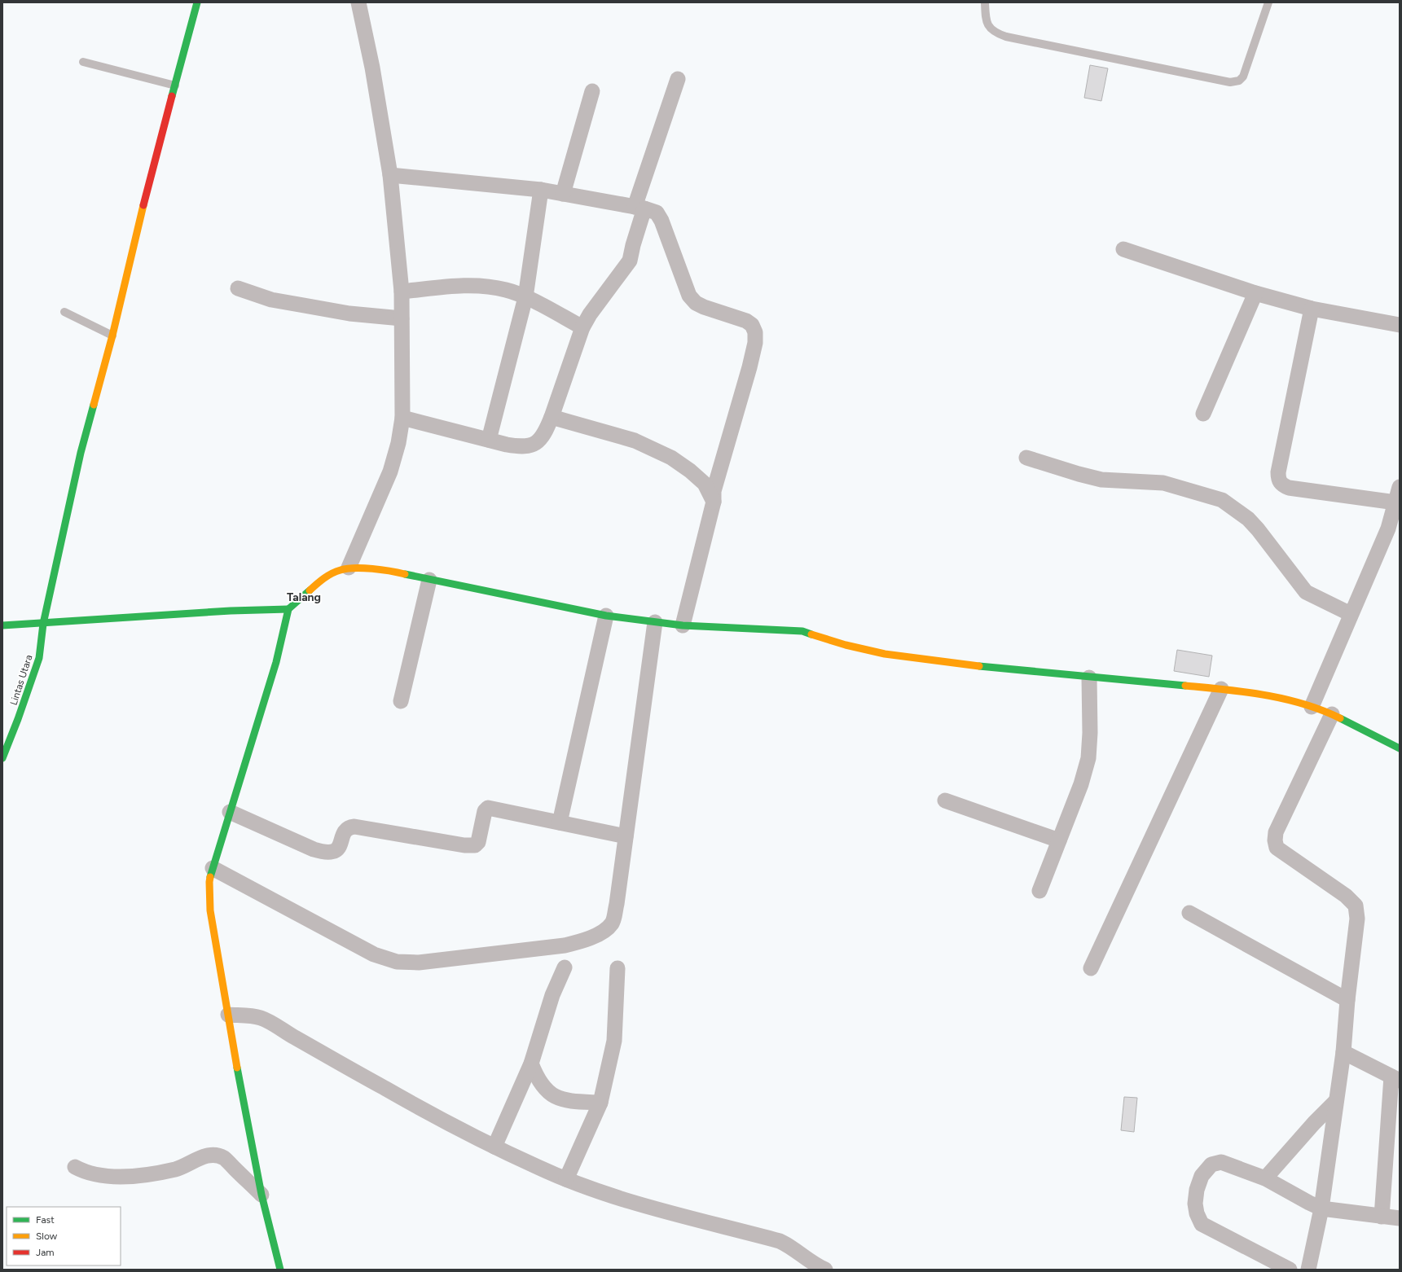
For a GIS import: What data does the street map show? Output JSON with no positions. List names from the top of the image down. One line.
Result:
{"streets":{"street":["Lintas Utara"]},"districts":["Talang"],"legend":["Fast","Slow","Jam"]}
